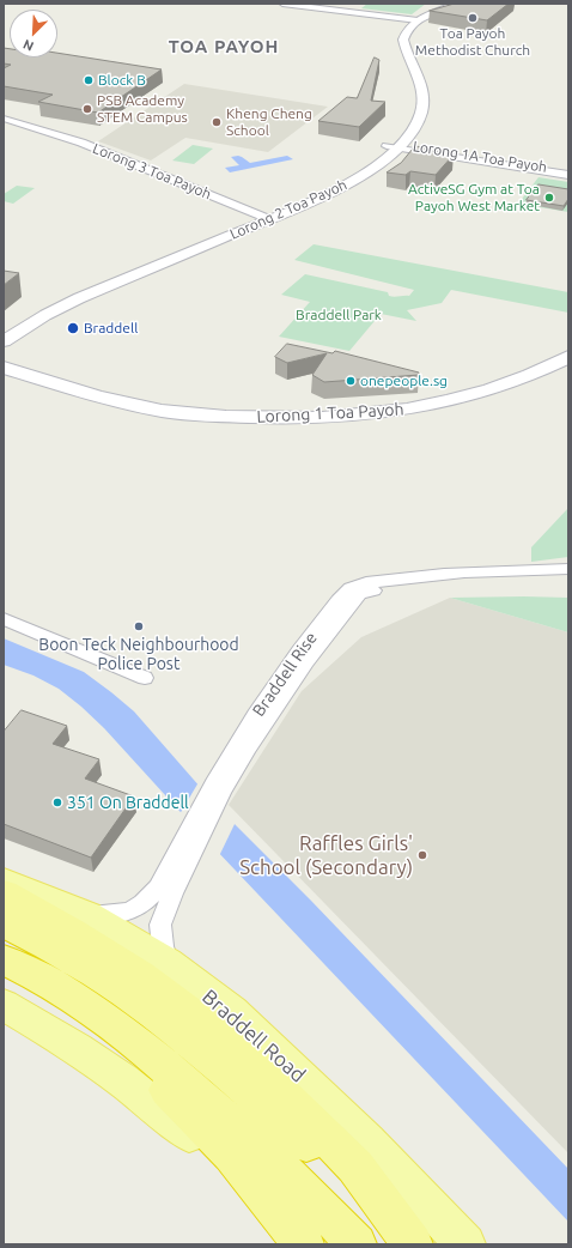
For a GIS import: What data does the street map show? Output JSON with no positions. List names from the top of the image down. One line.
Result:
{"streets":{"main road":["Lorong 1 Toa Payoh","Braddell Road"],"street":["Lorong 1A Toa Payoh","Lorong 3 Toa Payoh","Lorong 2 Toa Payoh","Braddell Rise"]},"crossings":[["Lorong 1A Toa Payoh","Lorong 2 Toa Payoh"],["Lorong 3 Toa Payoh","Lorong 2 Toa Payoh"],["Braddell Rise","Braddell Road"]],"districts":["TOA PAYOH"],"parks":["Braddell Park"],"places":["Toa Payoh Methodist Church","Block B","PSB Academy STEM Campus","Kheng Cheng School","ActiveSG Gym at Toa Payoh West Market","Braddell","onepeople.sg","Boon Teck Neighbourhood Police Post","351 On Braddell","Raffles Girls' School (Secondary)"],"north":"bottom left"}
